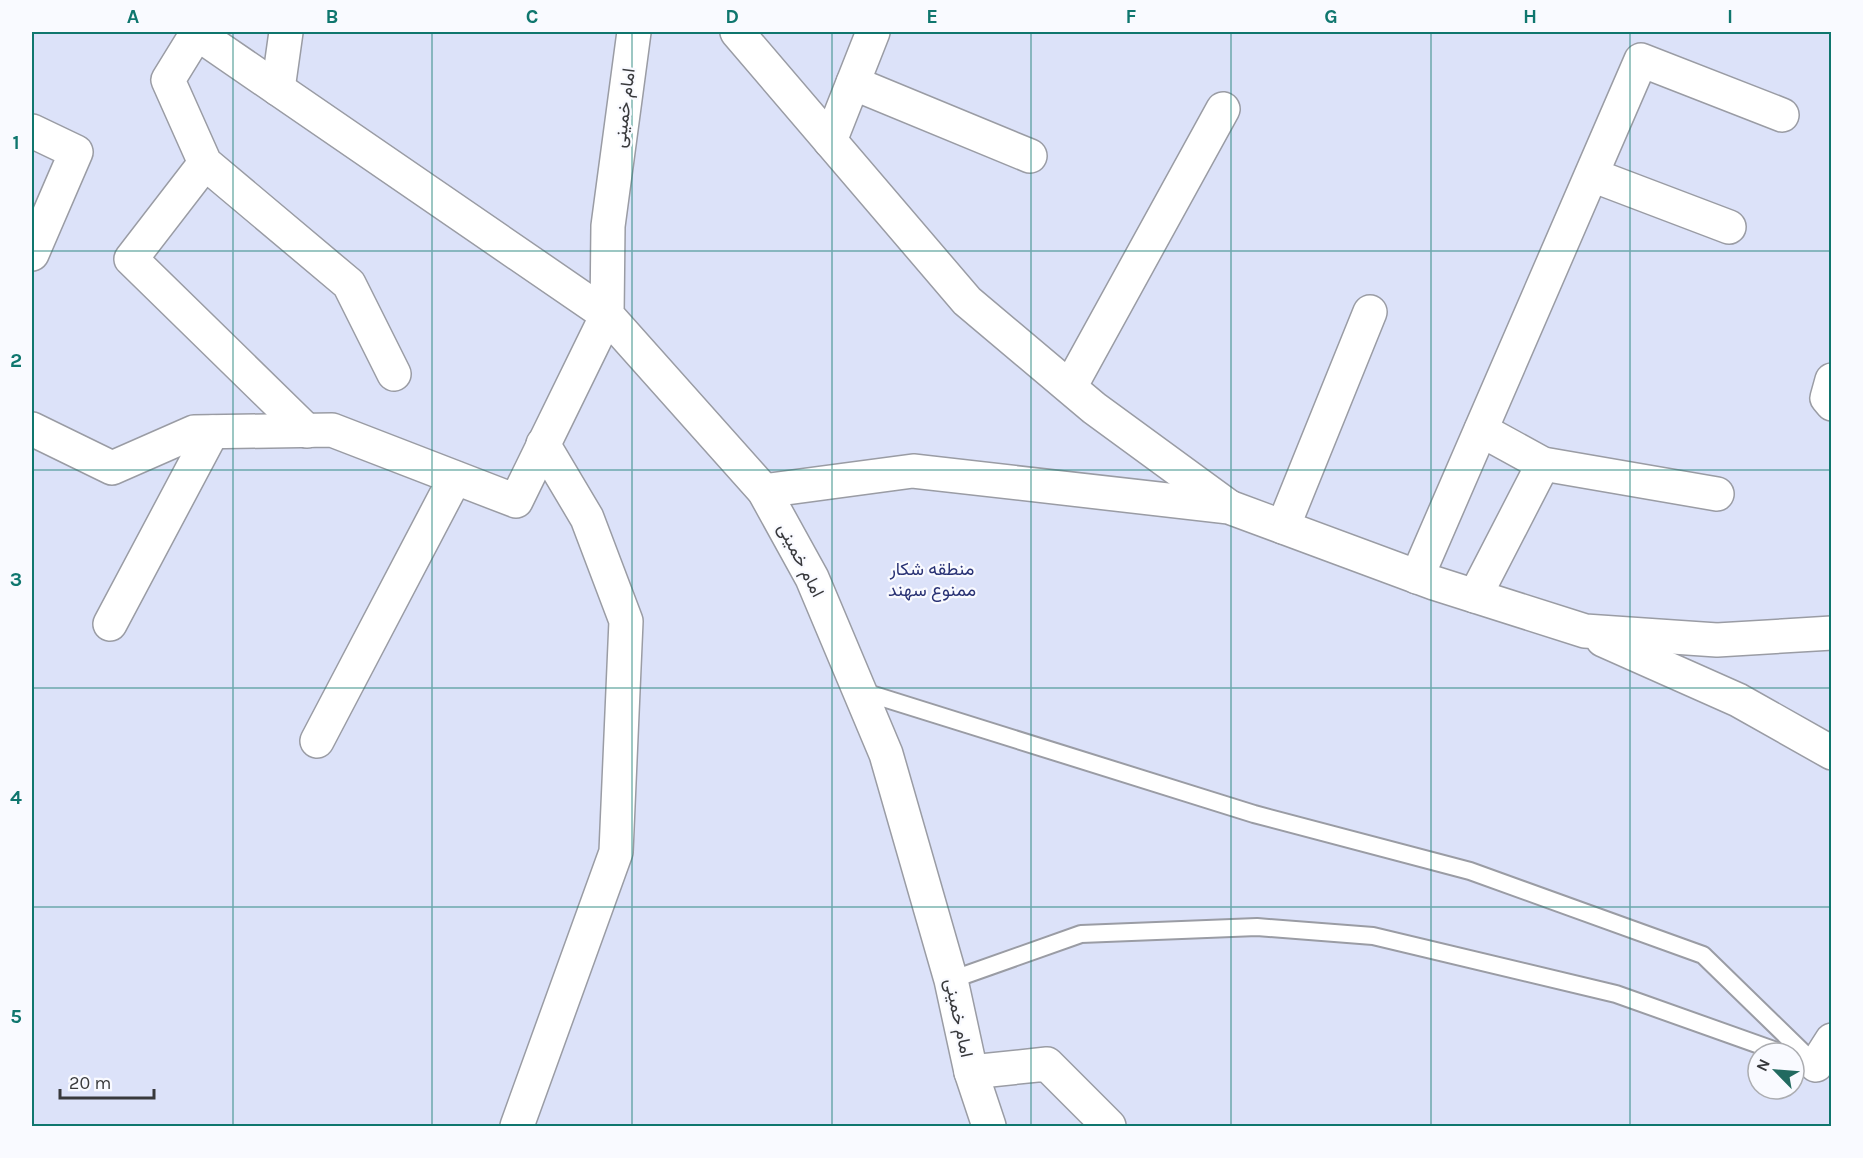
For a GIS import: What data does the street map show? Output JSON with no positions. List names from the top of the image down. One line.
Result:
{"streets":{"street":["امام خمینی"]},"parks":["منطقه شکار ممنوع سهند"],"scale_bar":"20 m","north":"top left","grid":{"columns":["A","B","C","D","E","F","G","H","I"],"rows":["1","2","3","4","5"]}}
